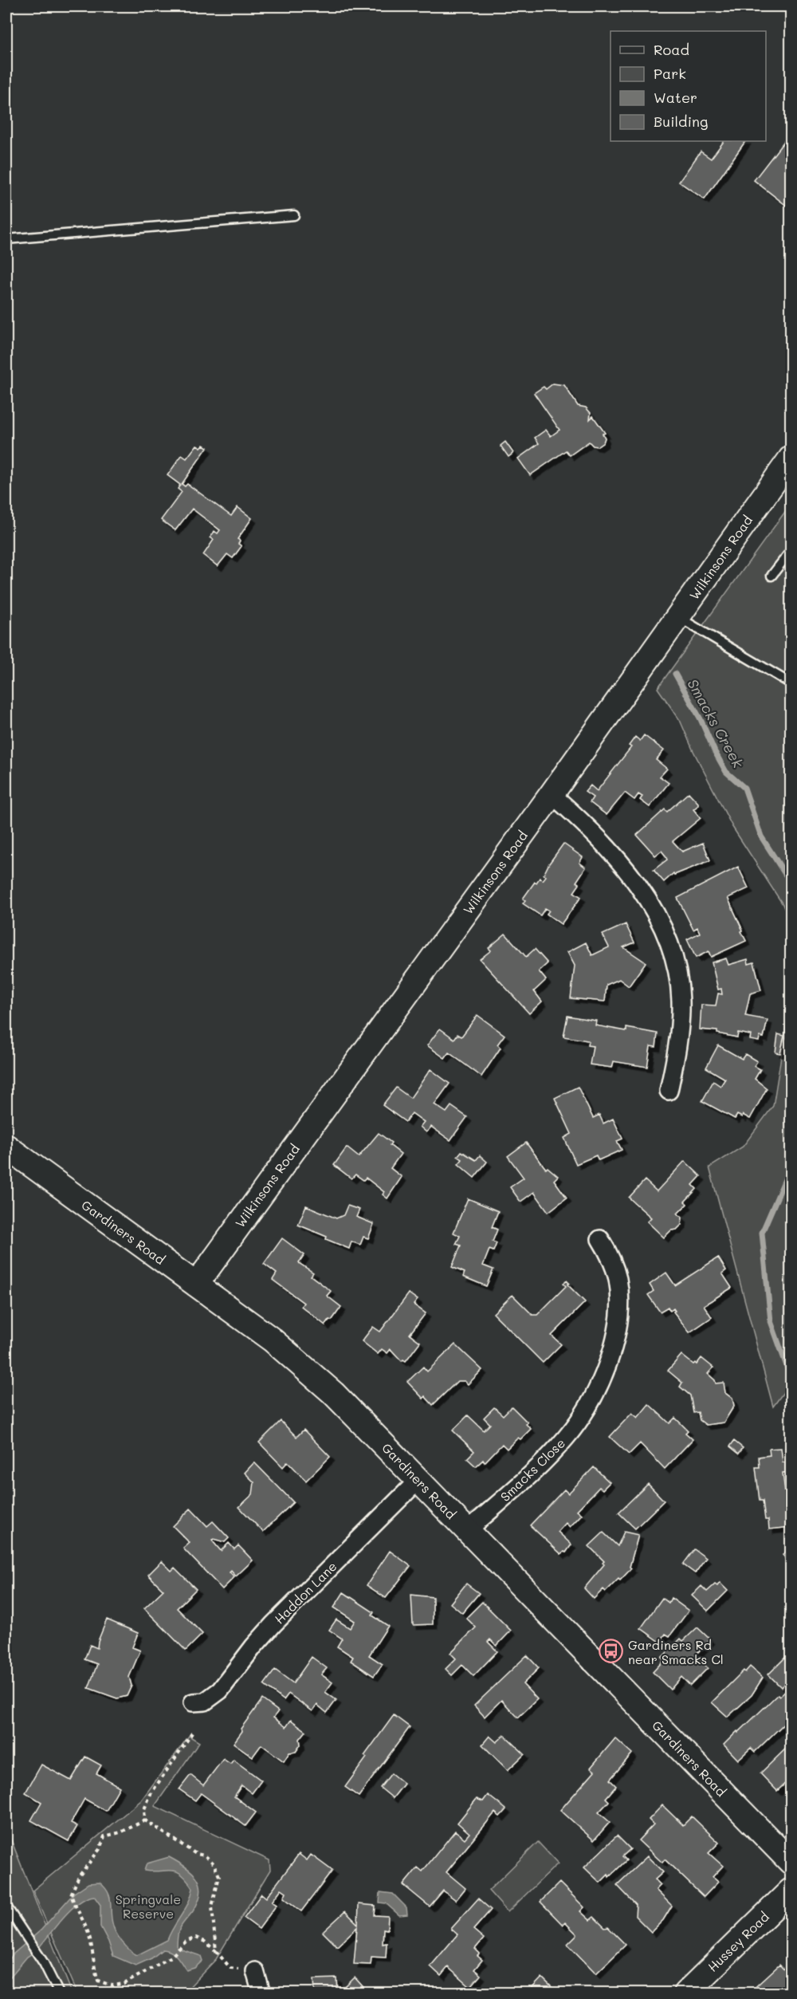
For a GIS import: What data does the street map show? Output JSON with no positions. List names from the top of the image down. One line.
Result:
{"streets":{"street":["Wilkinsons Road","Gardiners Road","Smacks Close","Haddon Lane","Hussey Road"]},"crossings":[["Wilkinsons Road","Gardiners Road"],["Gardiners Road","Smacks Close"],["Gardiners Road","Haddon Lane"]],"water":["Smacks Creek"],"parks":["Springvale Reserve"],"places":{"bus stop":["Gardiners Rd near Smacks Cl"]},"legend":["Road","Park","Water","Building"]}
